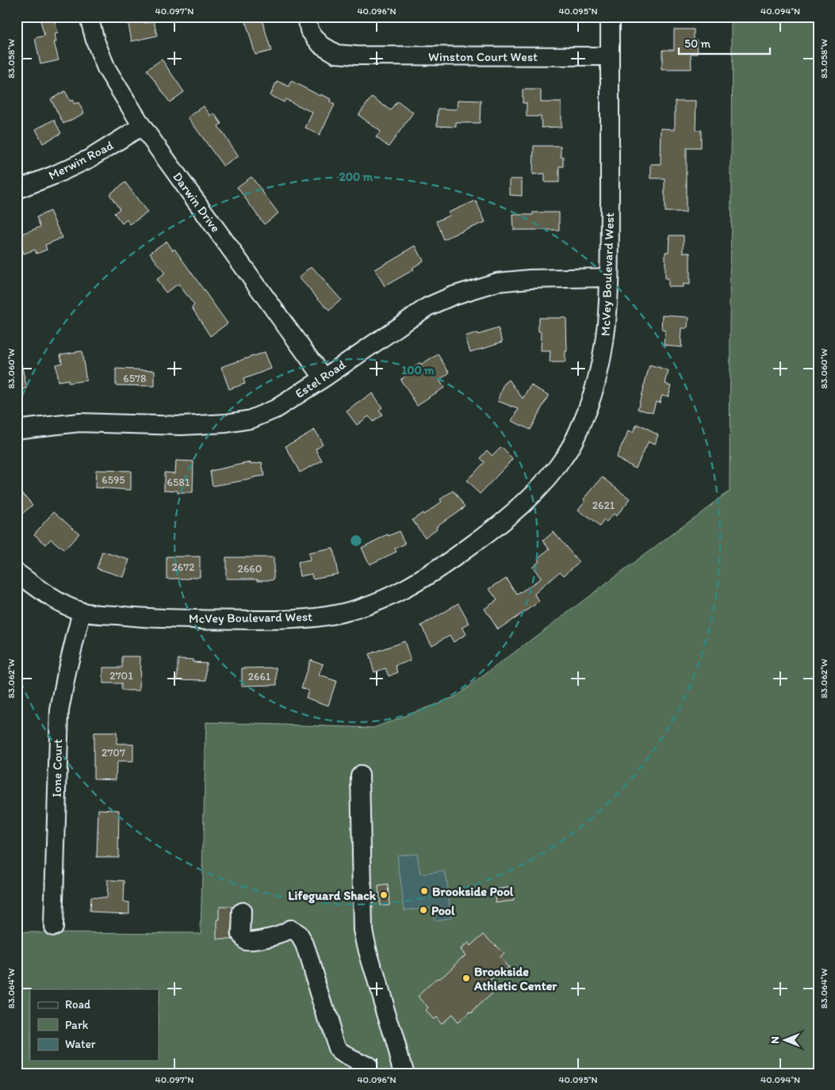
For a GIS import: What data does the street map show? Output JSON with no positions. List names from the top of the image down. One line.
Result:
{"streets":{"street":["Winston Court West","Merwin Road","Darwin Drive","McVey Boulevard West","Estel Road","Ione Court"]},"crossings":[["Winston Court West","McVey Boulevard West"],["Merwin Road","Darwin Drive"],["Darwin Drive","Estel Road"],["McVey Boulevard West","Estel Road"],["McVey Boulevard West","Ione Court"]],"places":["Brookside Pool","Lifeguard Shack","Pool","Brookside Athletic Center"],"house_numbers":["6578","6595","6581","2621","2672","2660","2701","2661","2707"],"legend":["Road","Park","Water"],"scale_bar":"50 m","north":"left","coordinates":["40.097°N","40.096°N","40.095°N","40.094°N","83.058°W","83.060°W","83.062°W","83.064°W"],"rings":["200 m","100 m"]}
